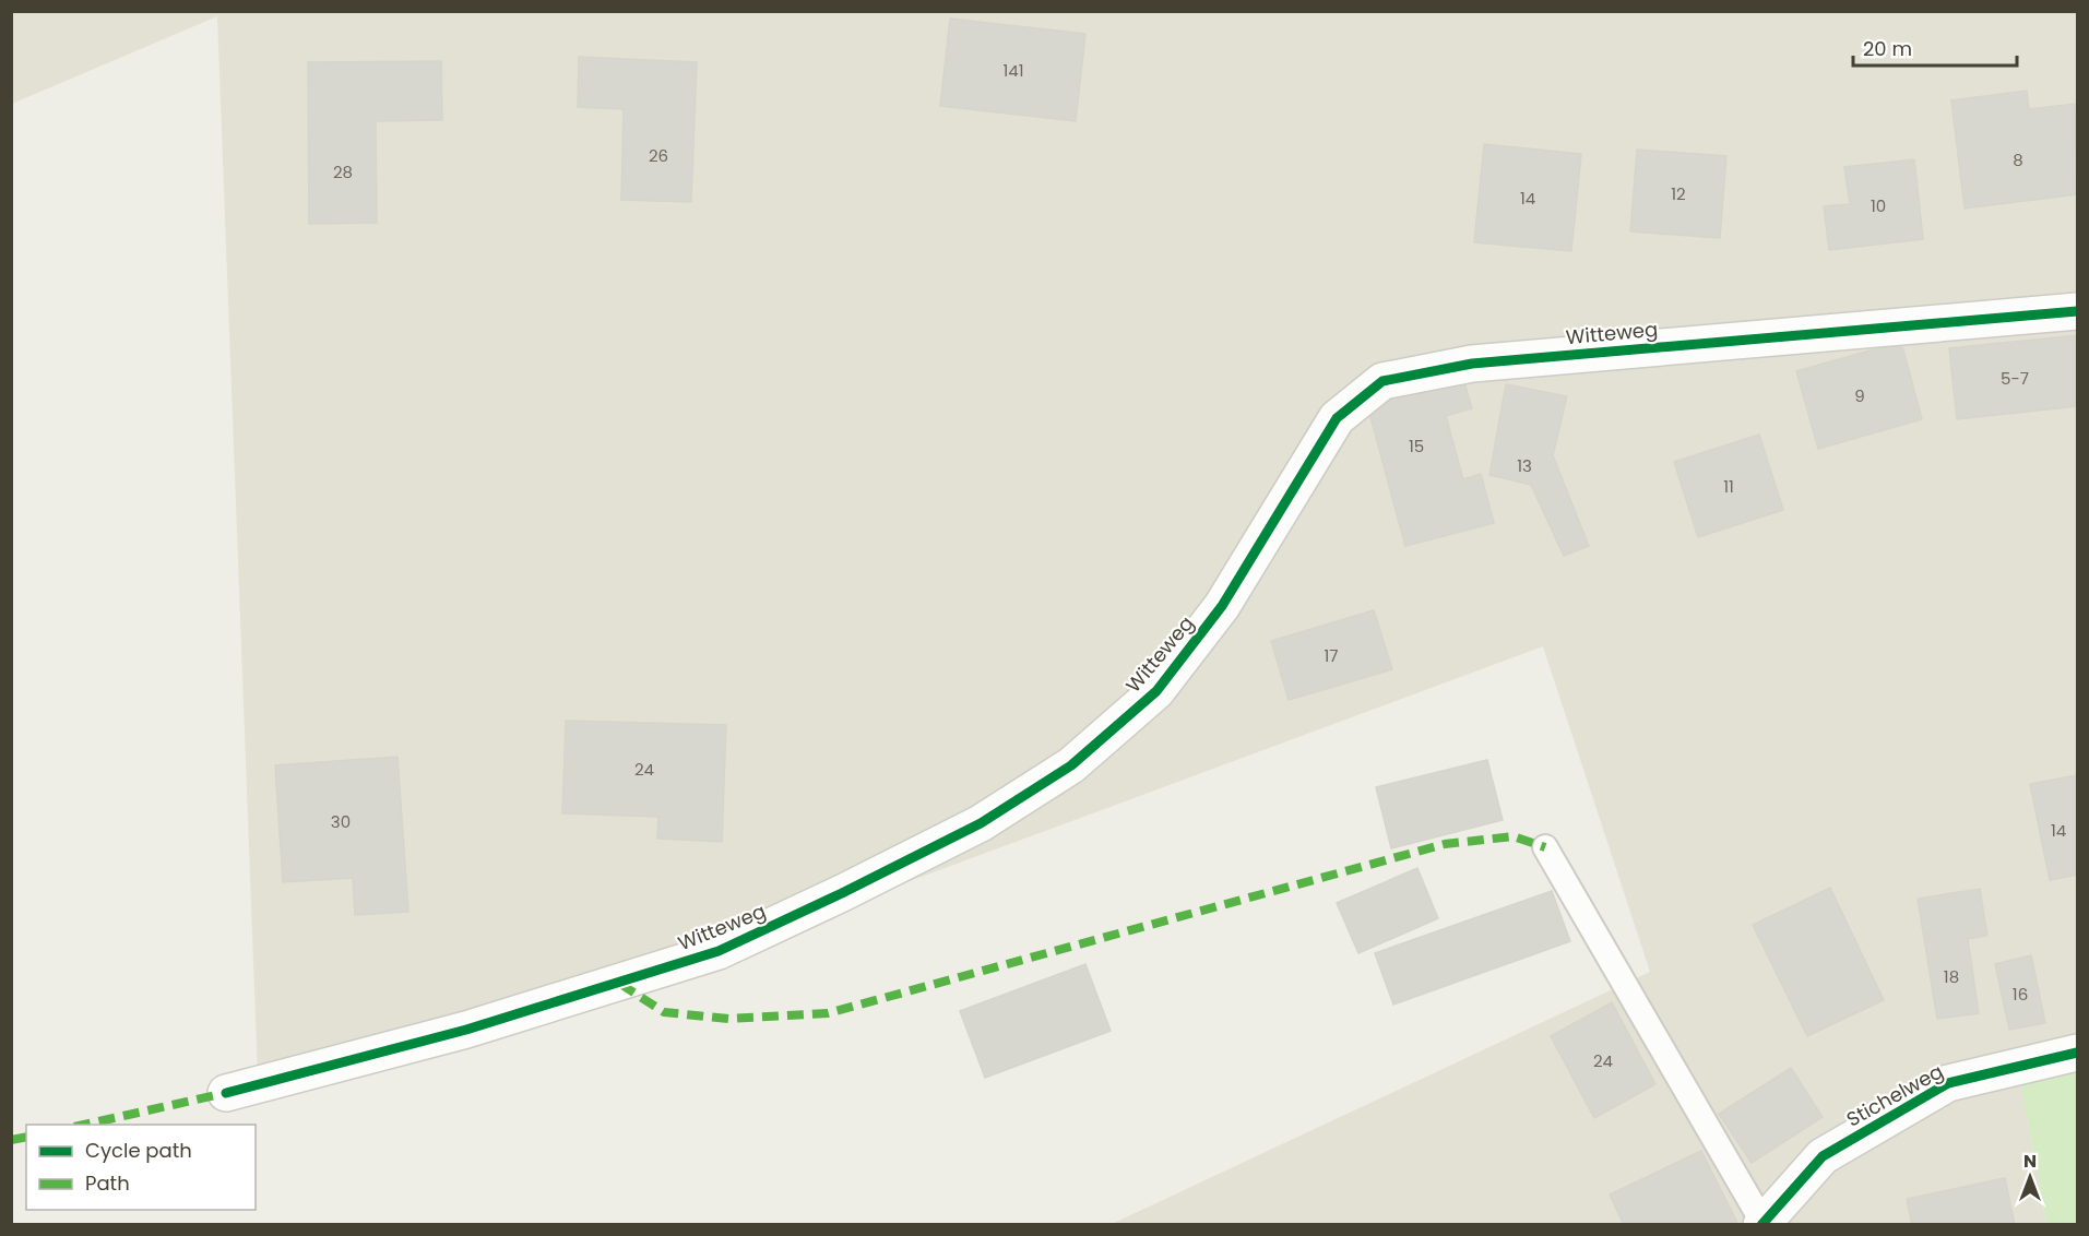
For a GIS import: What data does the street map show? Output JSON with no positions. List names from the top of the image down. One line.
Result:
{"streets":{"street":["Witteweg","Stichelweg"]},"house_numbers":["141","26","8","28","12","14","10","5-7","9","15","13","11","17","24","30","14","18","16","24"],"legend":["Cycle path","Path"],"scale_bar":"20 m","north":"top"}
